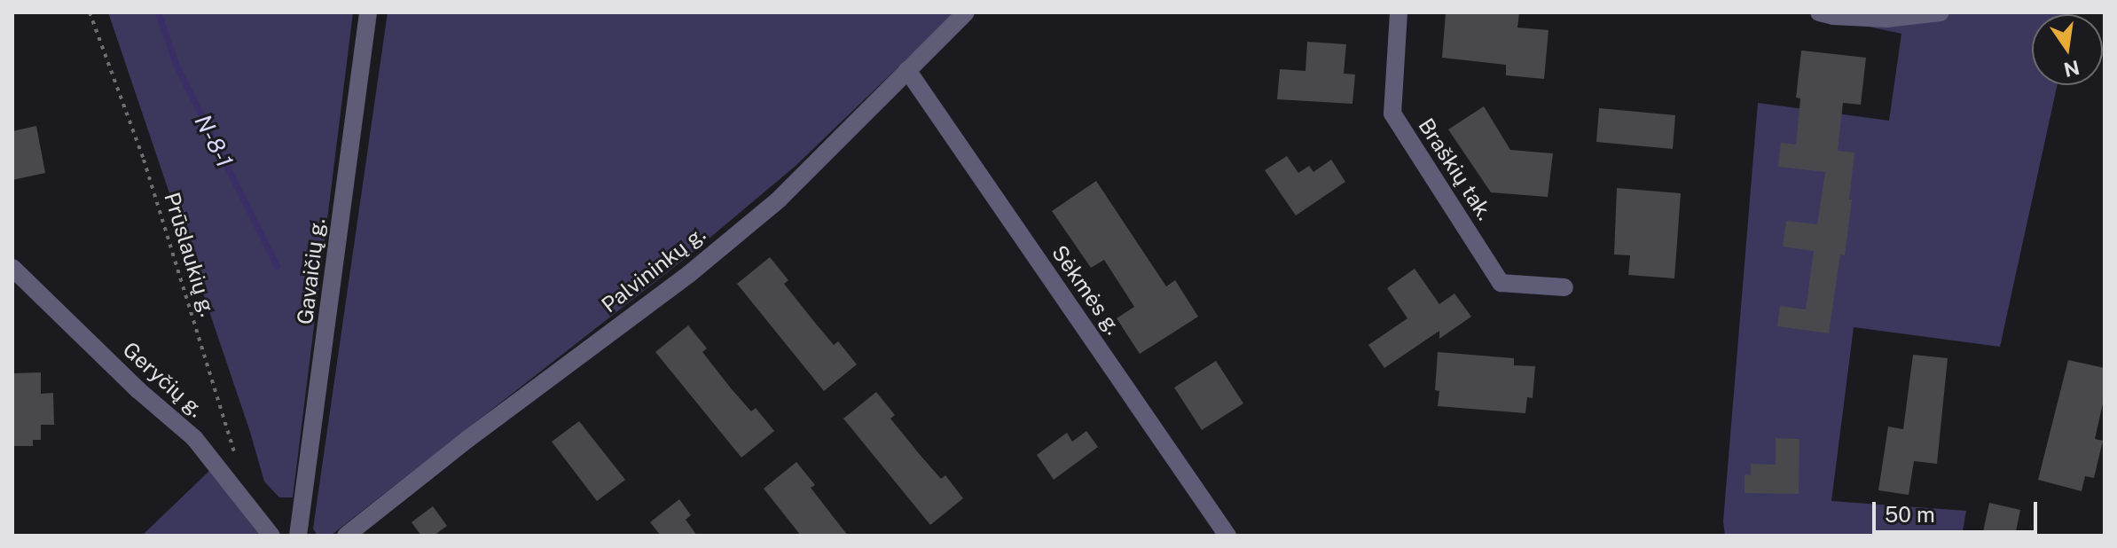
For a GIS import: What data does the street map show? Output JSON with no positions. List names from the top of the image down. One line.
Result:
{"streets":{"street":["Braškių tak.","Palvininkų g.","Gavaičių g.","Sėkmės g.","Geryčių g."],"path":["Prūslaukių g."]},"crossings":[["Palvininkų g.","Sėkmės g."]],"water":["N-8-1"],"scale_bar":"50 m","north":"bottom"}
